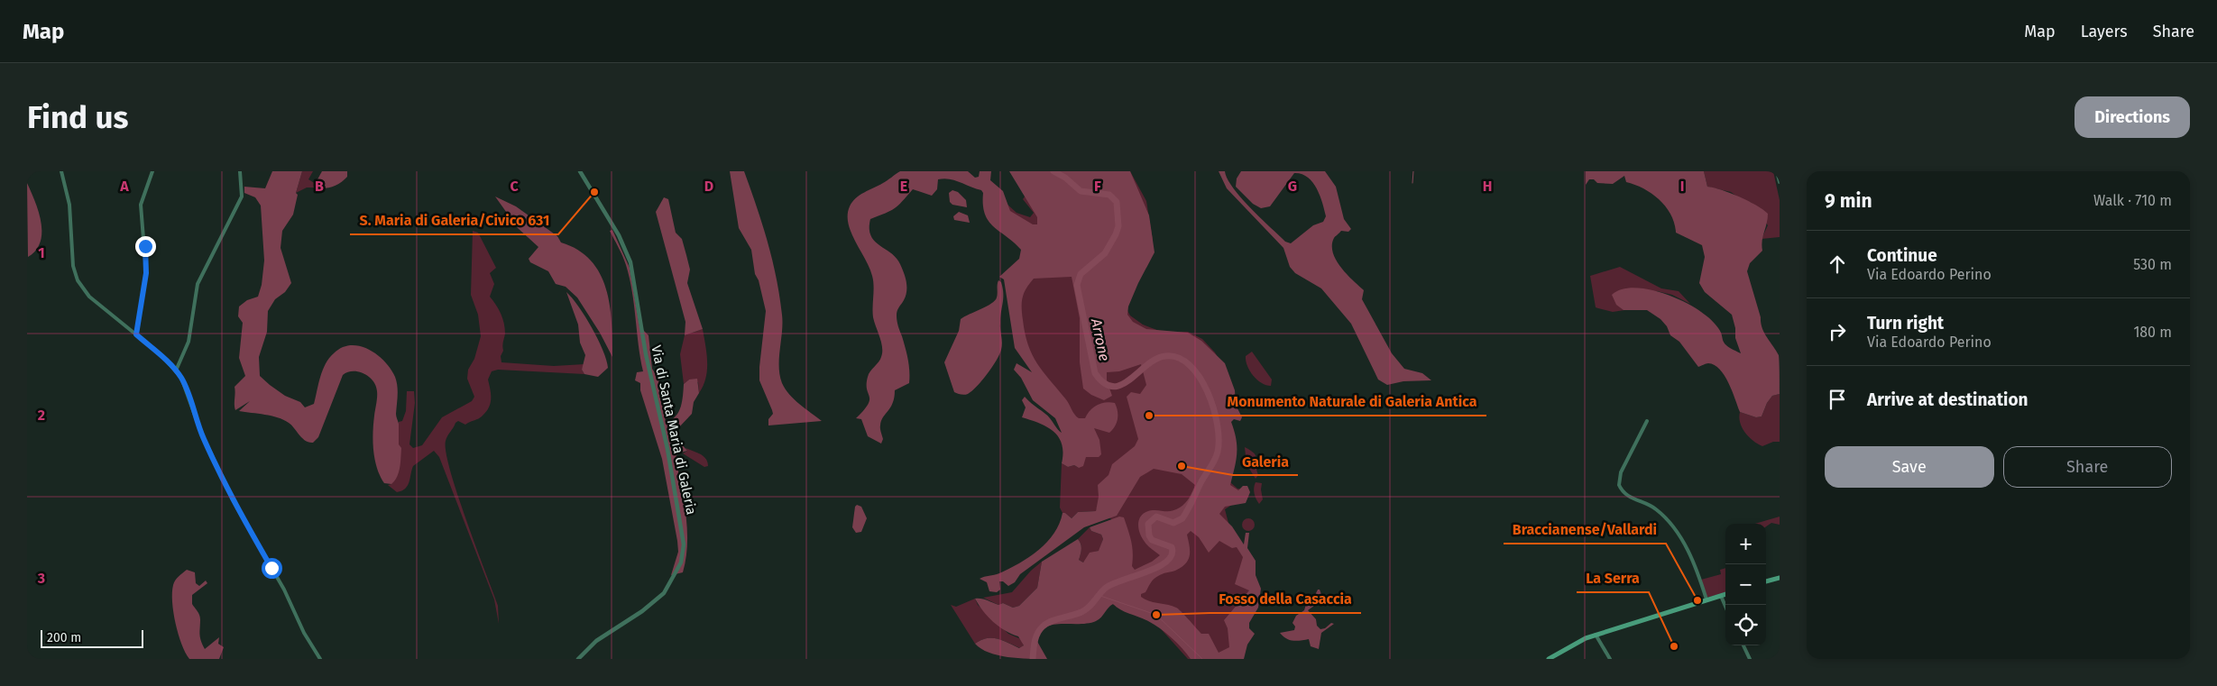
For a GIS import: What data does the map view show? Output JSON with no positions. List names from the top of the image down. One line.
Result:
{"streets":{"street":["Via di Santa Maria di Galeria"]},"water":["Arrone"],"places":["S. Maria di Galeria/Civico 631","Monumento Naturale di Galeria Antica","Galeria","Braccianense/Vallardi","Fosso della Casaccia","La Serra"],"scale_bar":"200 m","page":{"header":"Map","nav":["Map","Layers","Share"],"buttons":["Directions",["Save","Share"]],"title":"Find us","heading":["9 min","Walk · 710 m"],"list":[["Continue","Via Edoardo Perino","530 m"],["Turn right","Via Edoardo Perino","180 m"],"Arrive at destination"],"map_buttons":["+","−"],"scale":"200 m"},"grid":{"columns":["A","B","C","D","E","F","G","H","I"],"rows":["1","2","3"]}}
